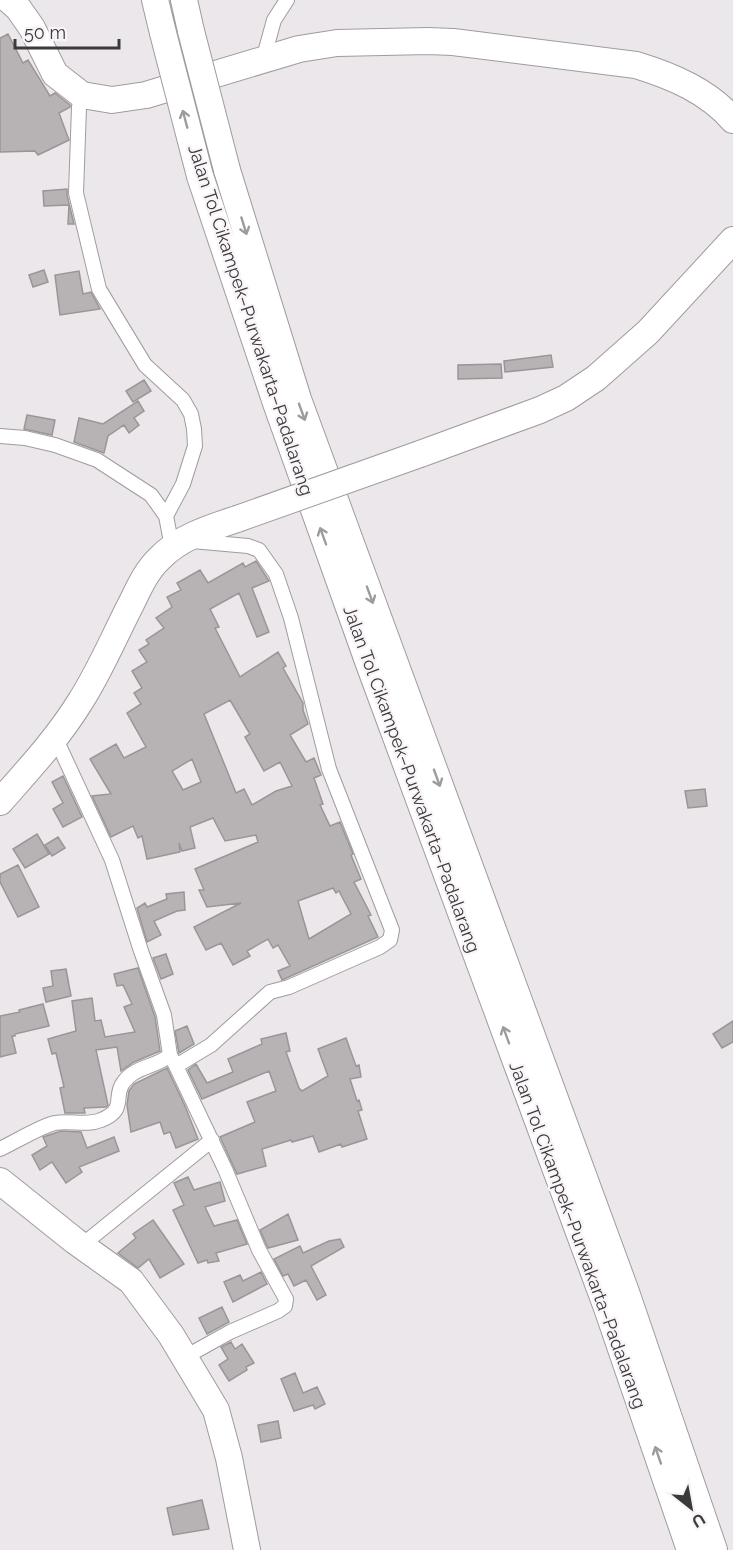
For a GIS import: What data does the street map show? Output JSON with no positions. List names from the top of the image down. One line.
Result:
{"streets":{"highway":["Jalan Tol Cikampek–Purwakarta–Padalarang"]},"scale_bar":"50 m","north":"bottom right"}
